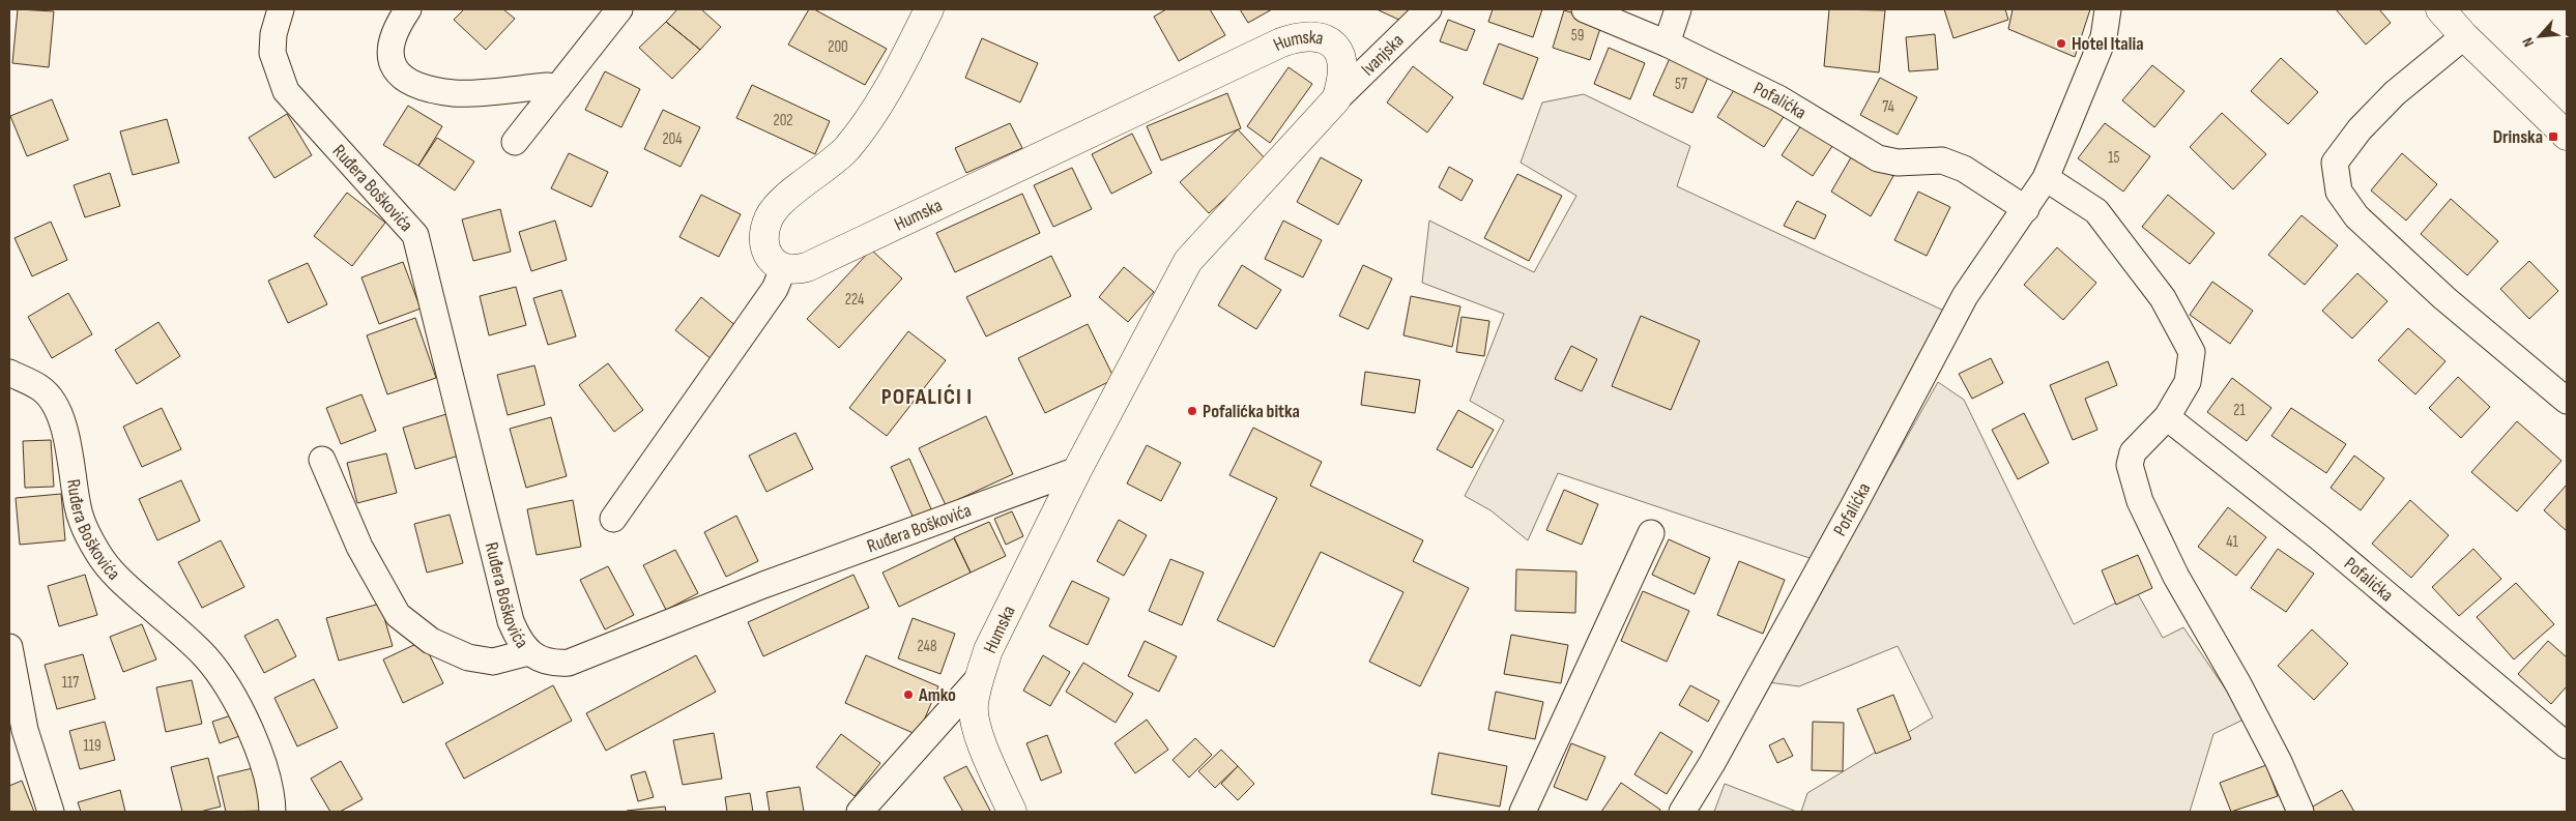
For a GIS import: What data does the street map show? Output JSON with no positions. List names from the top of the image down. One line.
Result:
{"streets":{"street":["Humska","Ivanjska","Pofalićka","Ruđera Boškovića"]},"crossings":[["Humska","Ivanjska"],["Humska","Ruđera Boškovića"]],"districts":["POFALIĆI I"],"places":{"other":["Hotel Italia","Pofalićka bitka","Amko"],"transit":["Drinska"]},"house_numbers":["59","200","57","74","202","204","15","224","21","41","248","117","119"],"north":"bottom left"}
